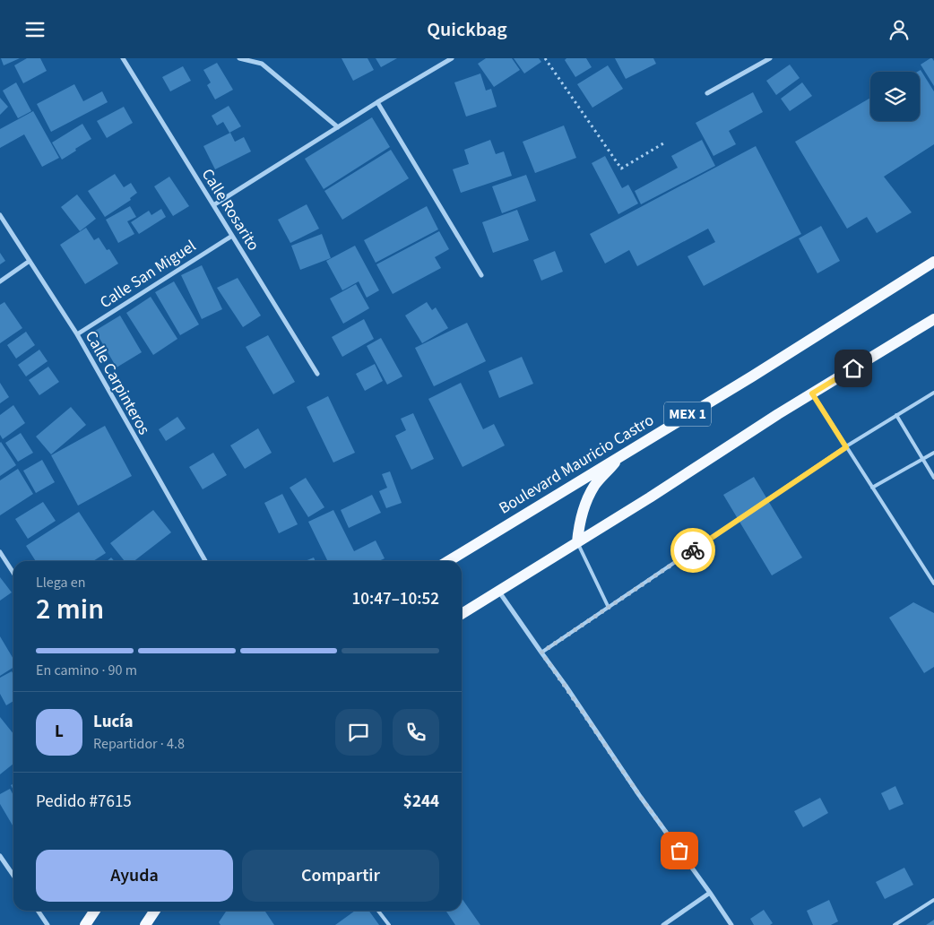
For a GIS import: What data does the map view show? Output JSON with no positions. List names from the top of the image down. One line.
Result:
{"streets":{"main road":["MEX 1","Boulevard Mauricio Castro"],"street":["Calle Rosarito","Calle San Miguel","Calle Carpinteros"]},"crossings":[["Calle Rosarito","Calle San Miguel"],["Calle San Miguel","Calle Carpinteros"]],"page":{"header":"Quickbag","heading":["2 min","Llega en","10:47–10:52"],"panel":["Lucía","Repartidor · 4.8","Pedido #7615","$244"],"bar":"En camino · 90 m","round":"L","buttons":["Ayuda","Compartir"]}}
